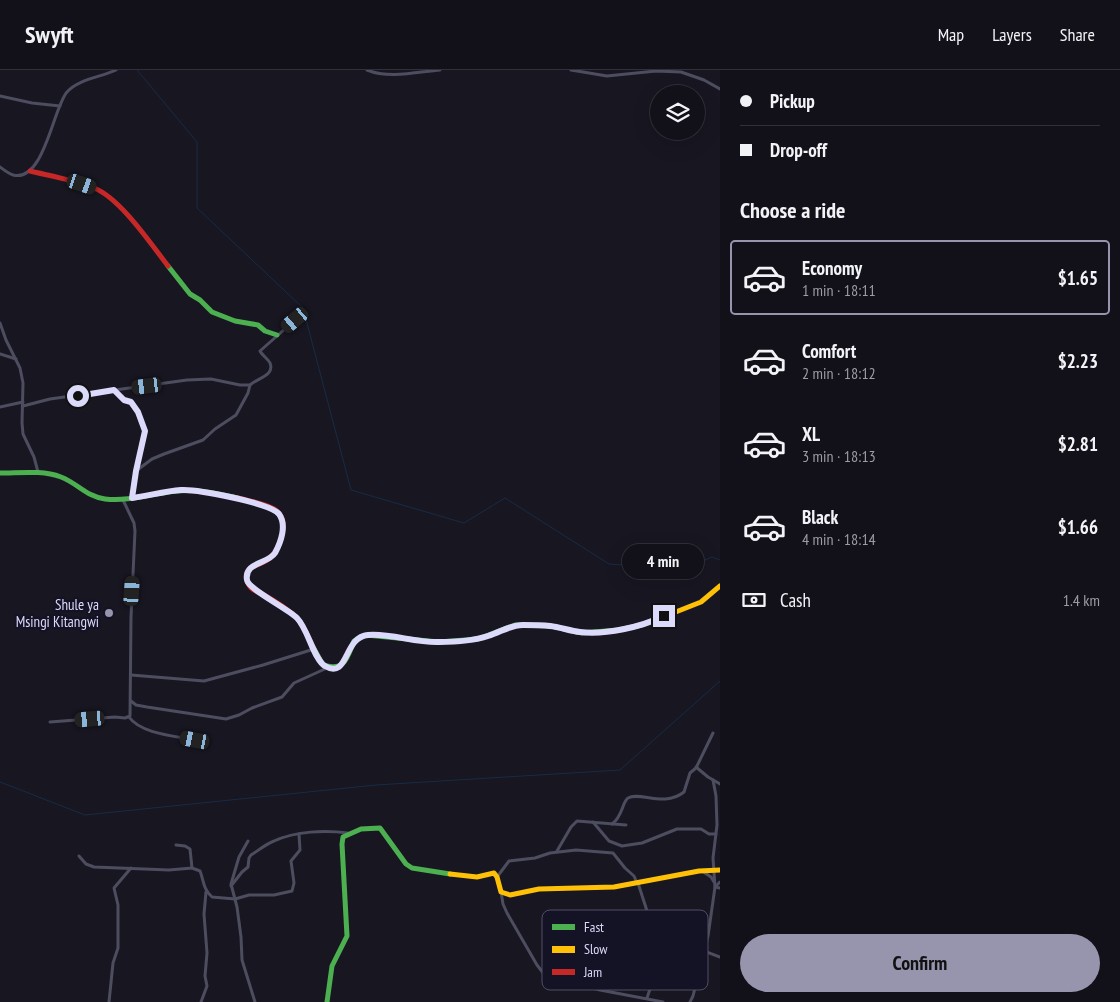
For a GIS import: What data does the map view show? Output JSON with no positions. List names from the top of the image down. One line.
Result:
{"places":["Shule ya Msingi Kitangwi"],"legend":["Fast","Slow","Jam"],"page":{"header":"Swyft","nav":["Map","Layers","Share"],"banner":["Pickup","Drop-off"],"heading":"Choose a ride","list":[{"name":"Economy","note":"1 min · 18:11","value":"$1.65"},{"name":"Comfort","note":"2 min · 18:12","value":"$2.23"},{"name":"XL","note":"3 min · 18:13","value":"$2.81"},{"name":"Black","note":"4 min · 18:14","value":"$1.66"}],"bubble":"4 min","pay":["Cash","1.4 km"],"buttons":"Confirm"}}
